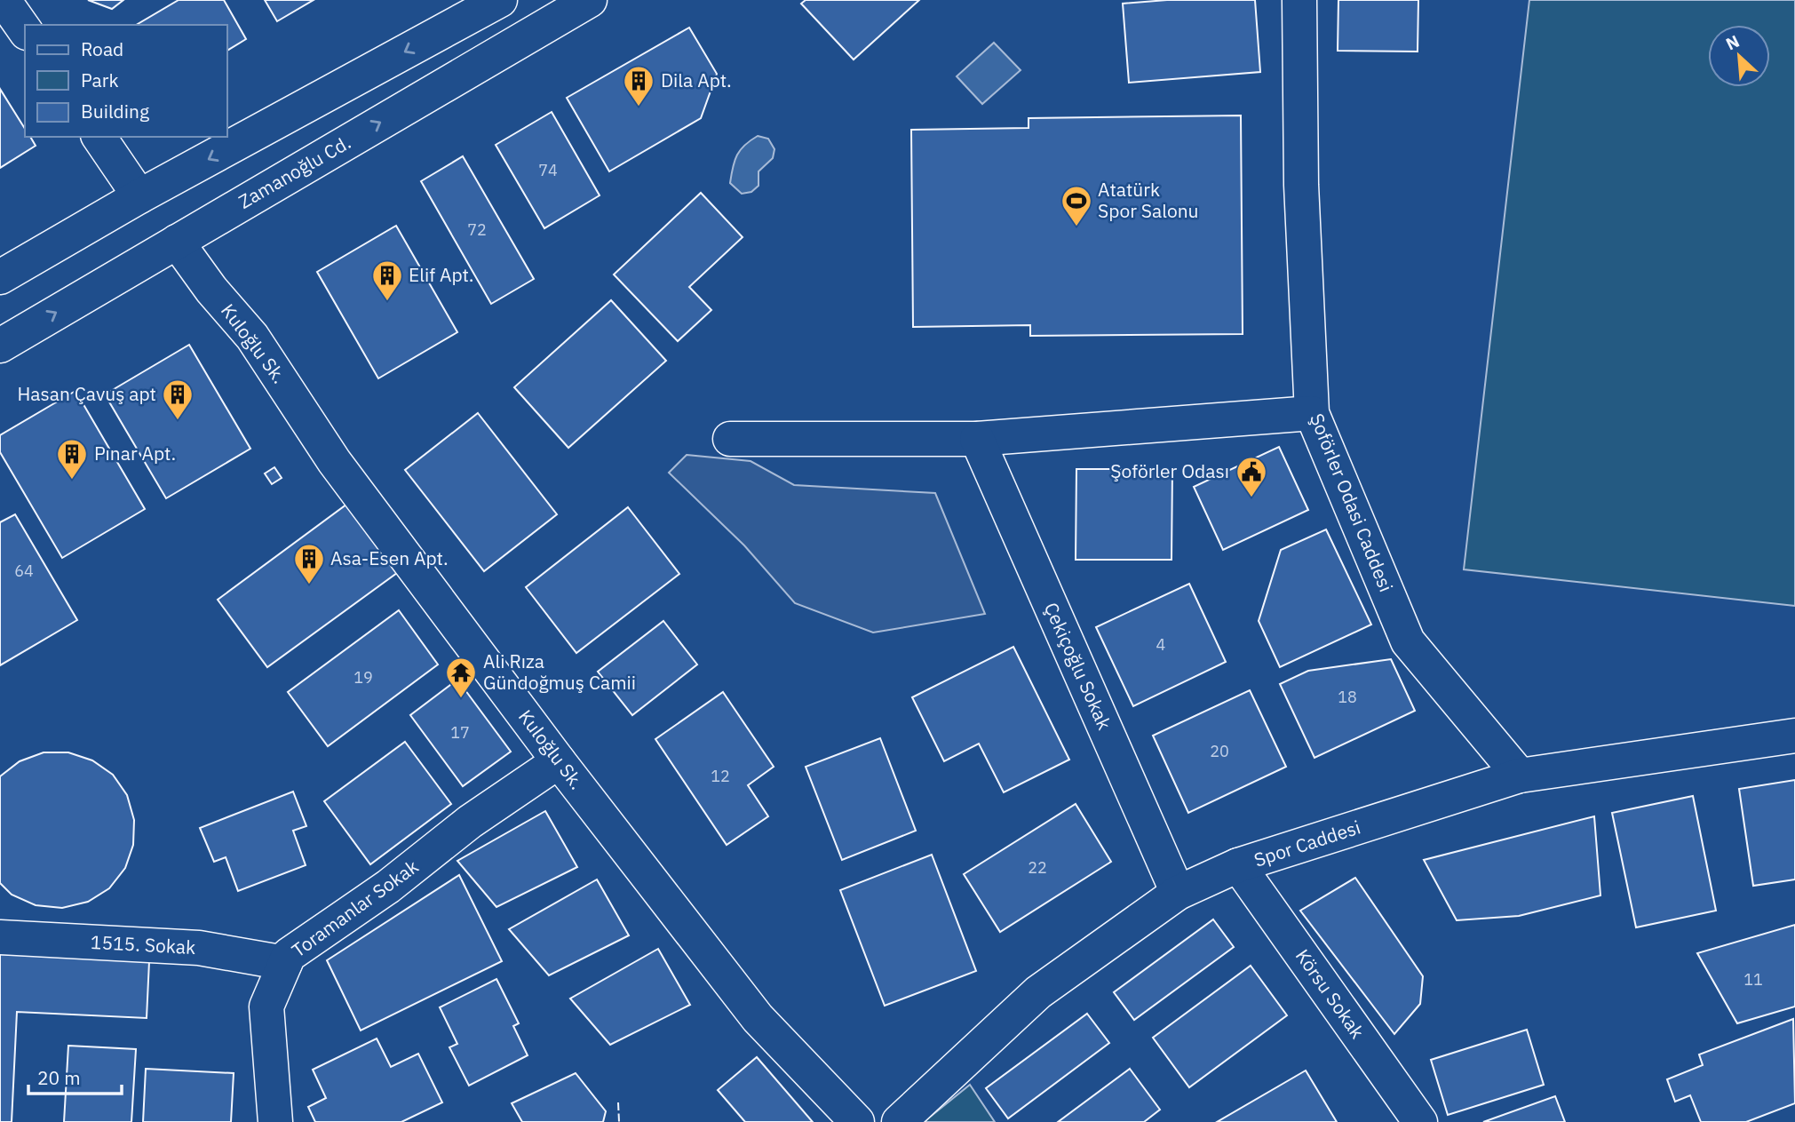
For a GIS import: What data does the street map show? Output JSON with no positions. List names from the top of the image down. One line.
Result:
{"streets":{"main road":["Zamanoğlu Cd.","Kuloğlu Sk.","Şoförler Odasi Caddesi","Çekiçoğlu Sokak","Spor Caddesi","Toramanlar Sokak","1515. Sokak","Körsu Sokak"]},"crossings":[["Zamanoğlu Cd.","Kuloğlu Sk."],["Kuloğlu Sk.","Toramanlar Sokak"],["Şoförler Odasi Caddesi","Spor Caddesi"],["Çekiçoğlu Sokak","Spor Caddesi"],["Spor Caddesi","Körsu Sokak"],["Toramanlar Sokak","1515. Sokak"]],"places":{"building":["Dila Apt.","Elif Apt.","Hasan Çavuş apt","Pınar Apt.","Asa-Esen Apt."],"sports":["Atatürk Spor Salonu"],"public building":["Şoförler Odası"],"temple":["Ali Rıza Gündoğmuş Camii"]},"house_numbers":["74","72","64","4","19","18","17","20","12","22","11"],"legend":["Road","Park","Building"],"scale_bar":"20 m","north":"top left"}
